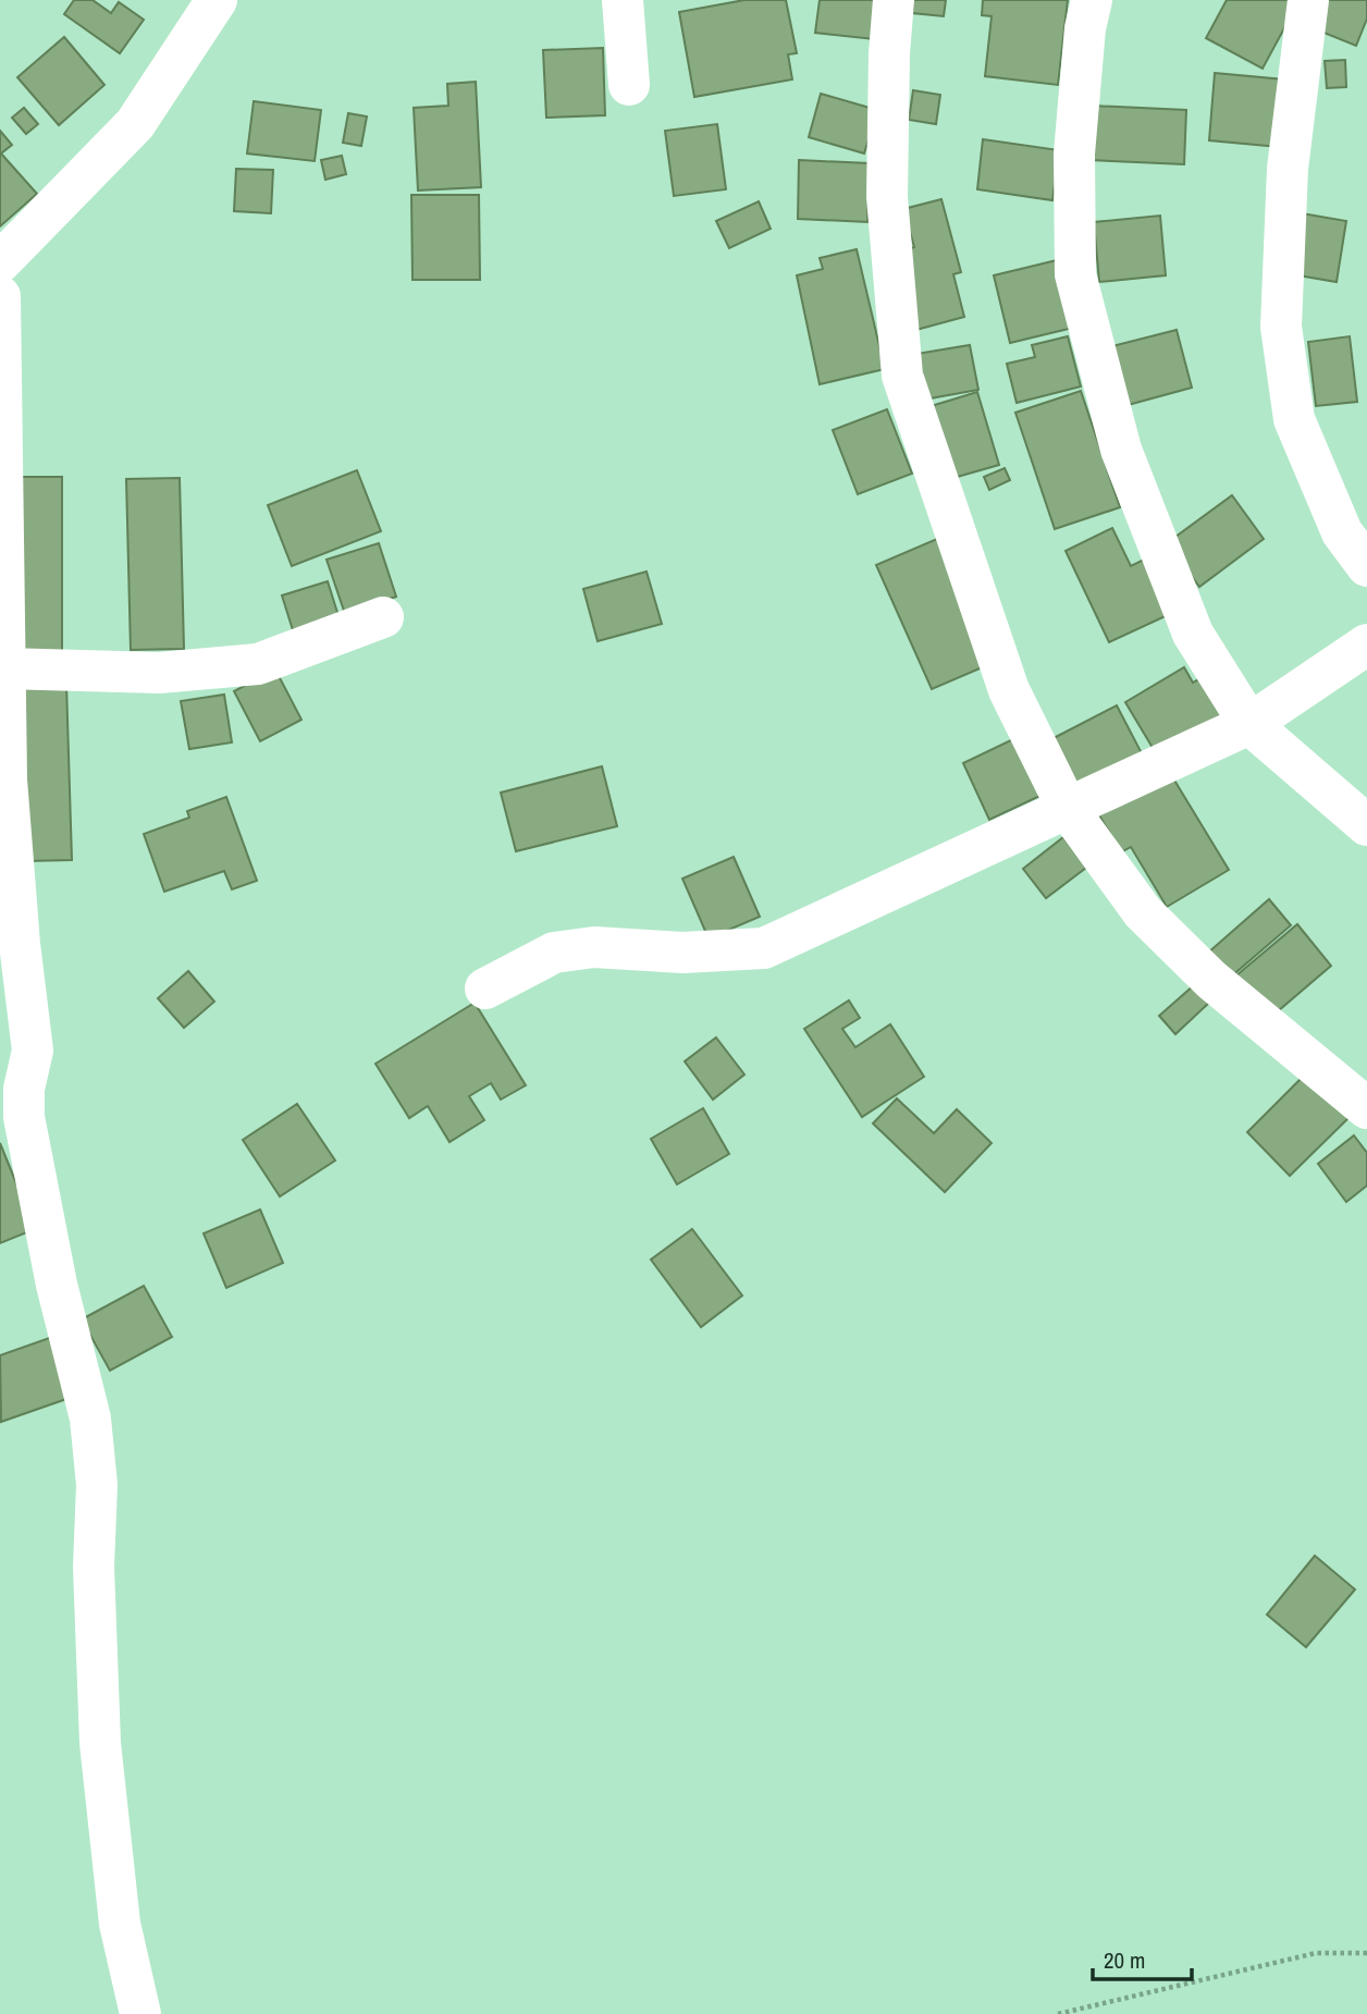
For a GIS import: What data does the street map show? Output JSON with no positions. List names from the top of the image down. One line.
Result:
{"scale_bar":"20 m"}
